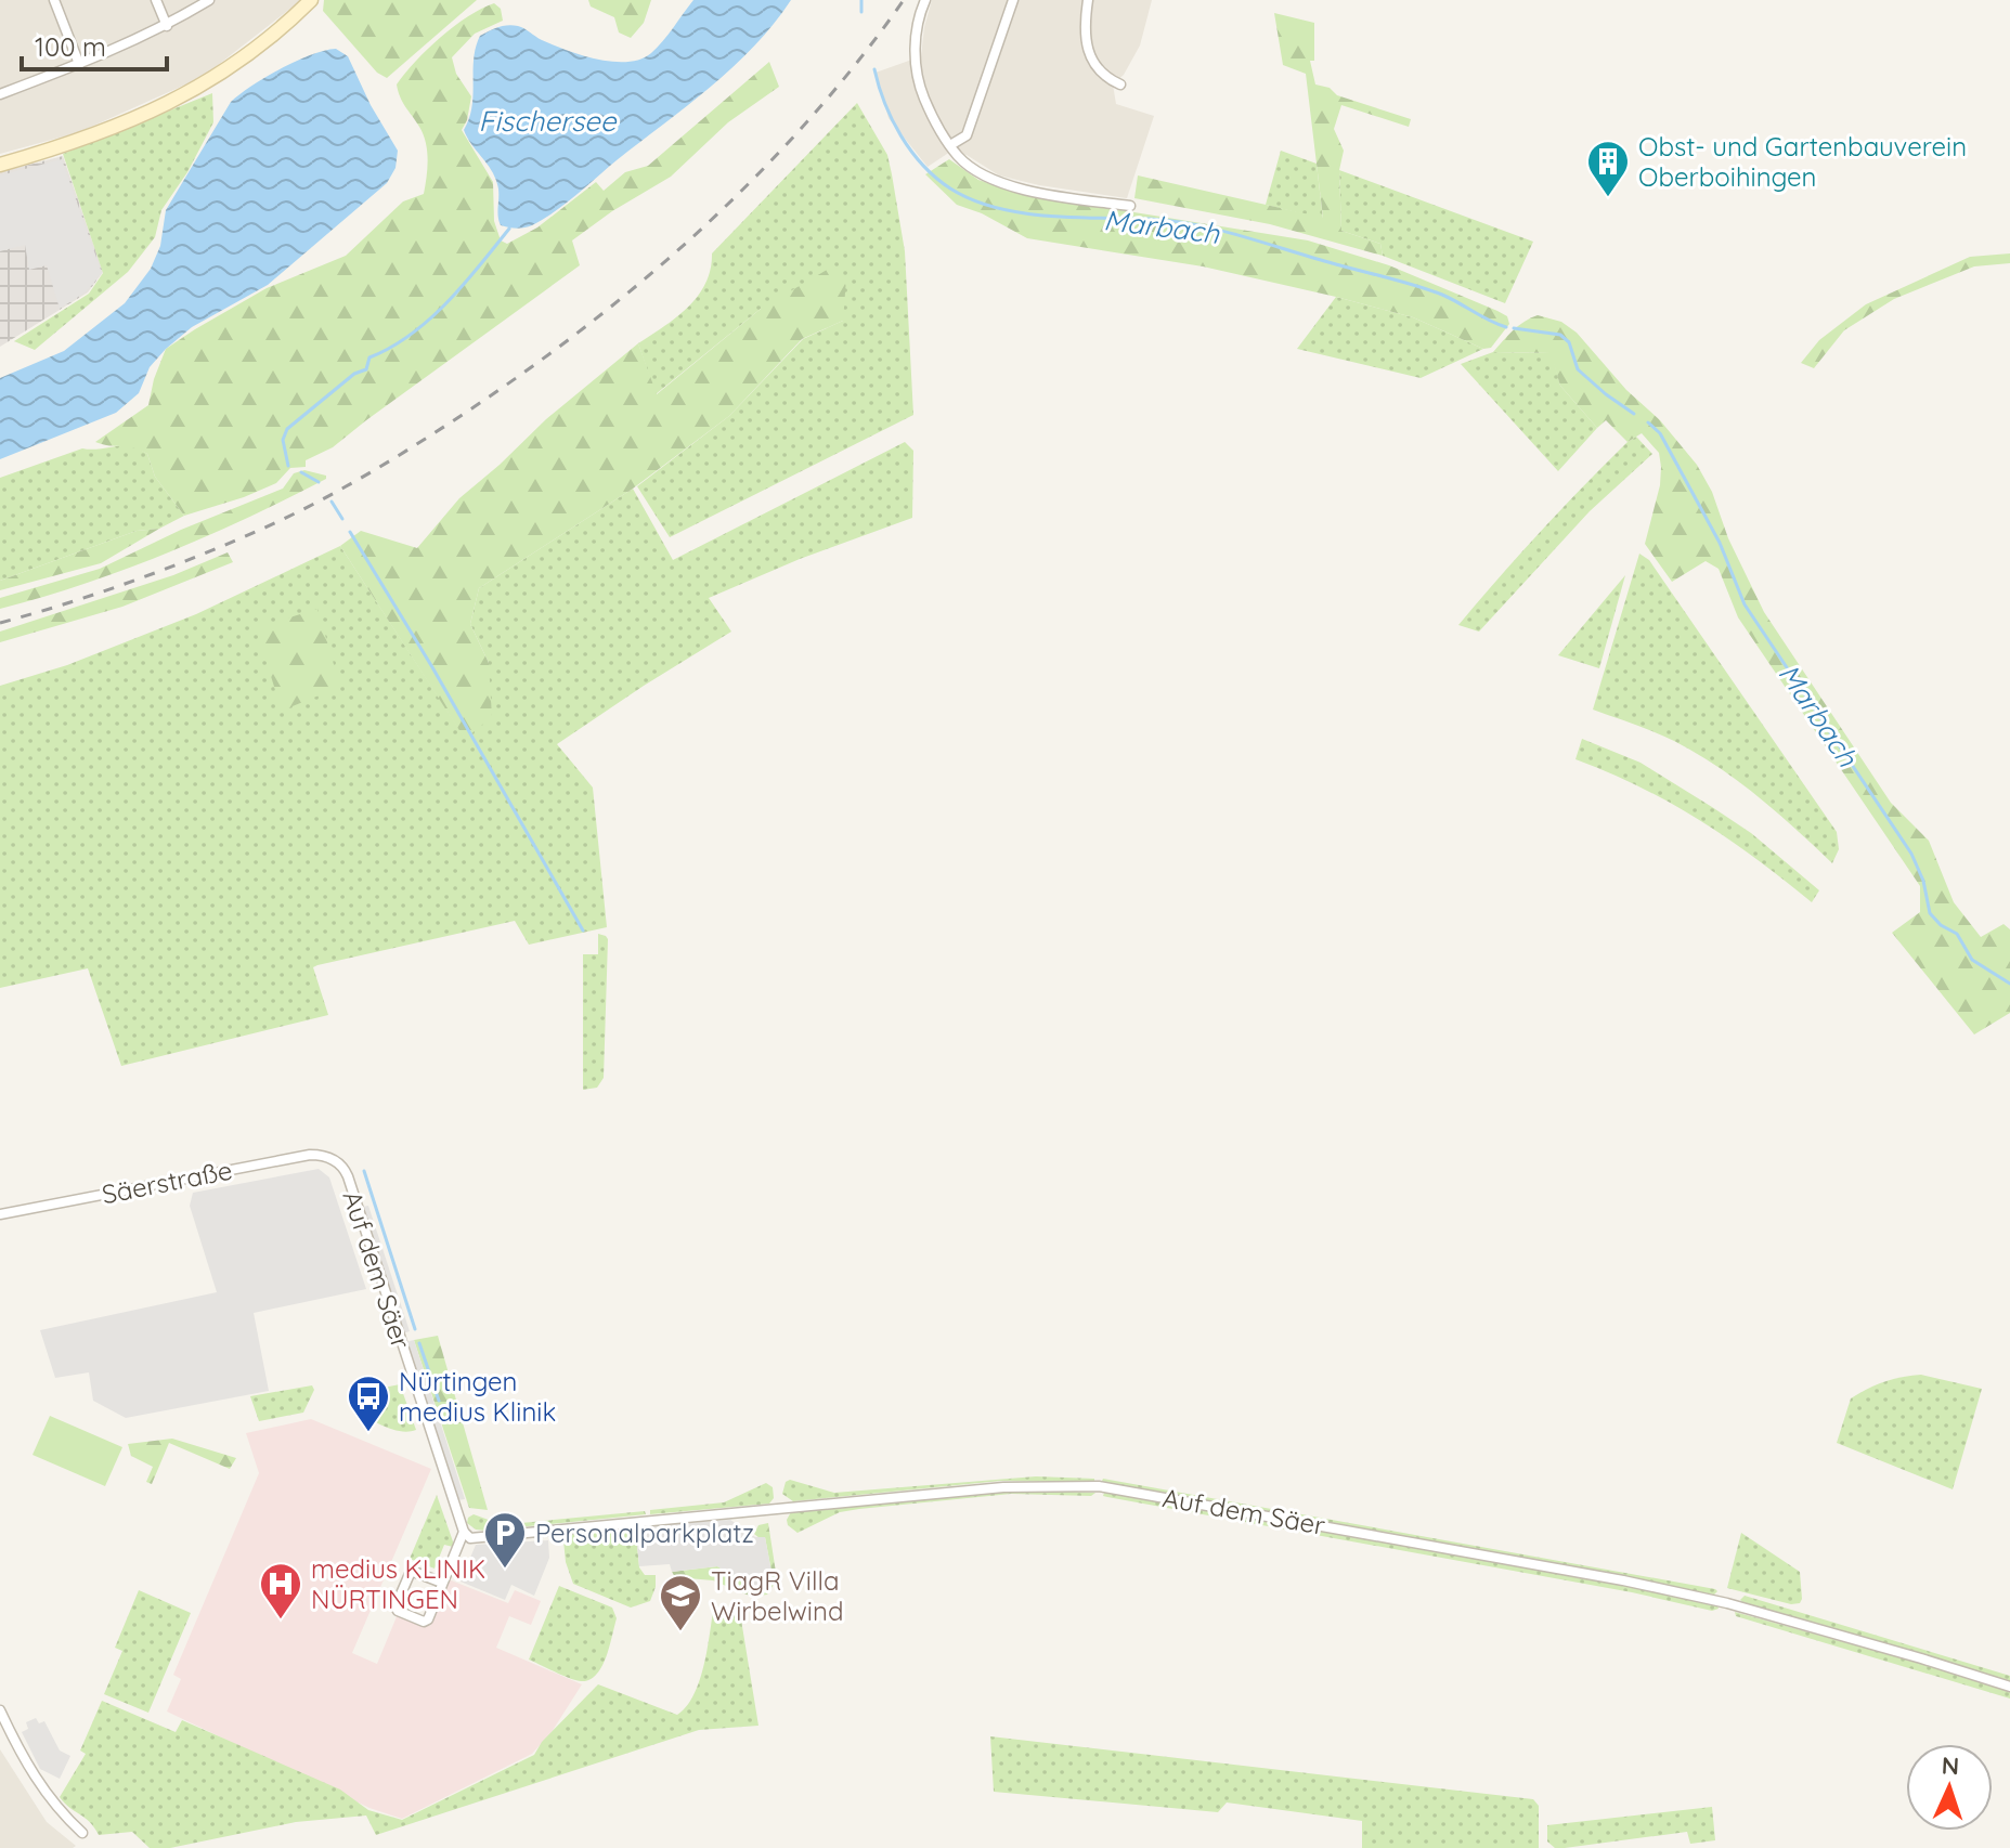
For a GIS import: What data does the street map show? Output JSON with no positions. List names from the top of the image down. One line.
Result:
{"streets":{"street":["Säerstraße","Auf dem Säer"]},"crossings":[["Säerstraße","Auf dem Säer"]],"water":["Fischersee","Marbach"],"places":{"building":["Obst- und Gartenbauverein Oberboihingen"],"bus stop":["Nürtingen medius Klinik"],"parking":["Personalparkplatz"],"hospital":["medius KLINIK NÜRTINGEN"],"school or university":["TiagR Villa Wirbelwind"]},"scale_bar":"100 m","north":"top"}
